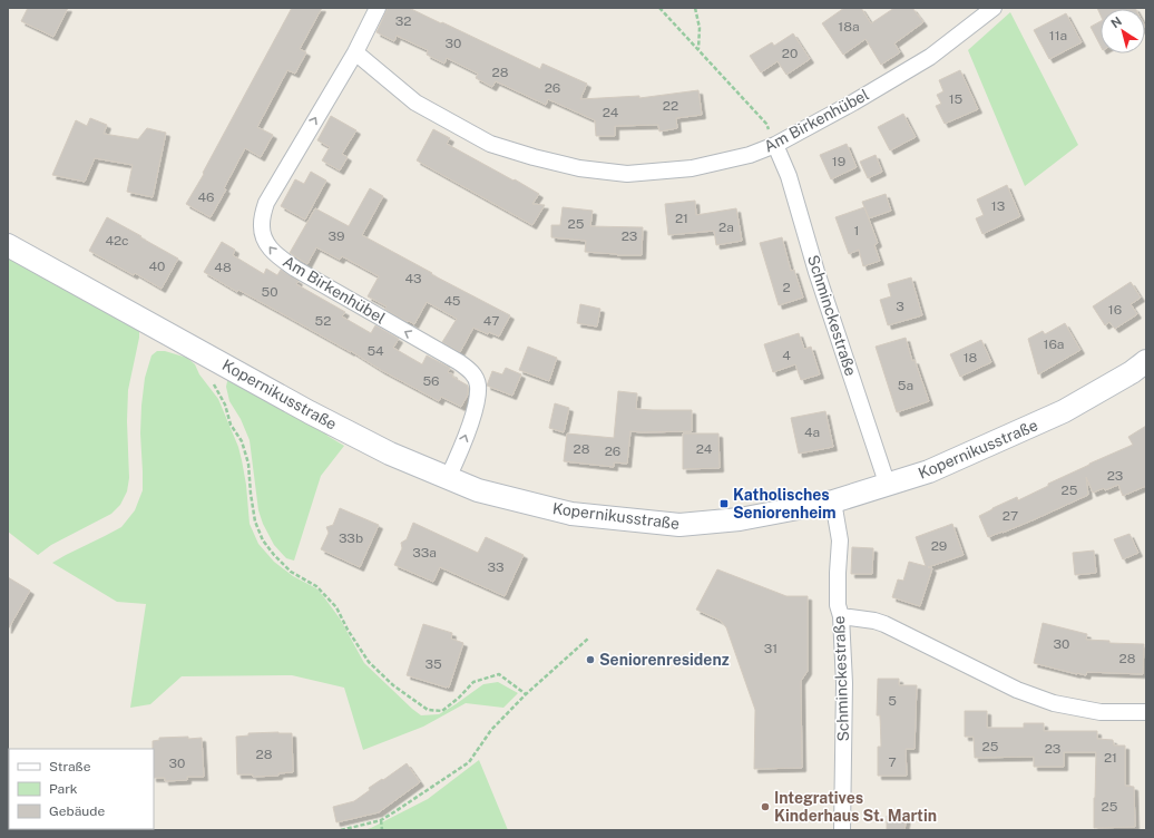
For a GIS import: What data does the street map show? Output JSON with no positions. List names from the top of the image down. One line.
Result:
{"streets":{"street":["Am Birkenhübel","Schminckestraße","Kopernikusstraße"]},"crossings":[["Am Birkenhübel","Schminckestraße"],["Am Birkenhübel","Kopernikusstraße"],["Schminckestraße","Kopernikusstraße"]],"places":{"transit":["Katholisches Seniorenheim"],"other":["Seniorenresidenz","Integratives Kinderhaus St. Martin"]},"house_numbers":["32","18a","11a","30","20","28","26","15","22","24","19","46","13","21","25","2a","1","39","23","42c","40","48","43","2","50","45","3","16","52","47","16a","54","4","18","56","5a","4a","28","24","26","23","25","27","33b","29","33a","33","30","31","28","35","5","25","23","28","21","7","30","25"],"legend":["Straße","Park","Gebäude"],"north":"top left"}
